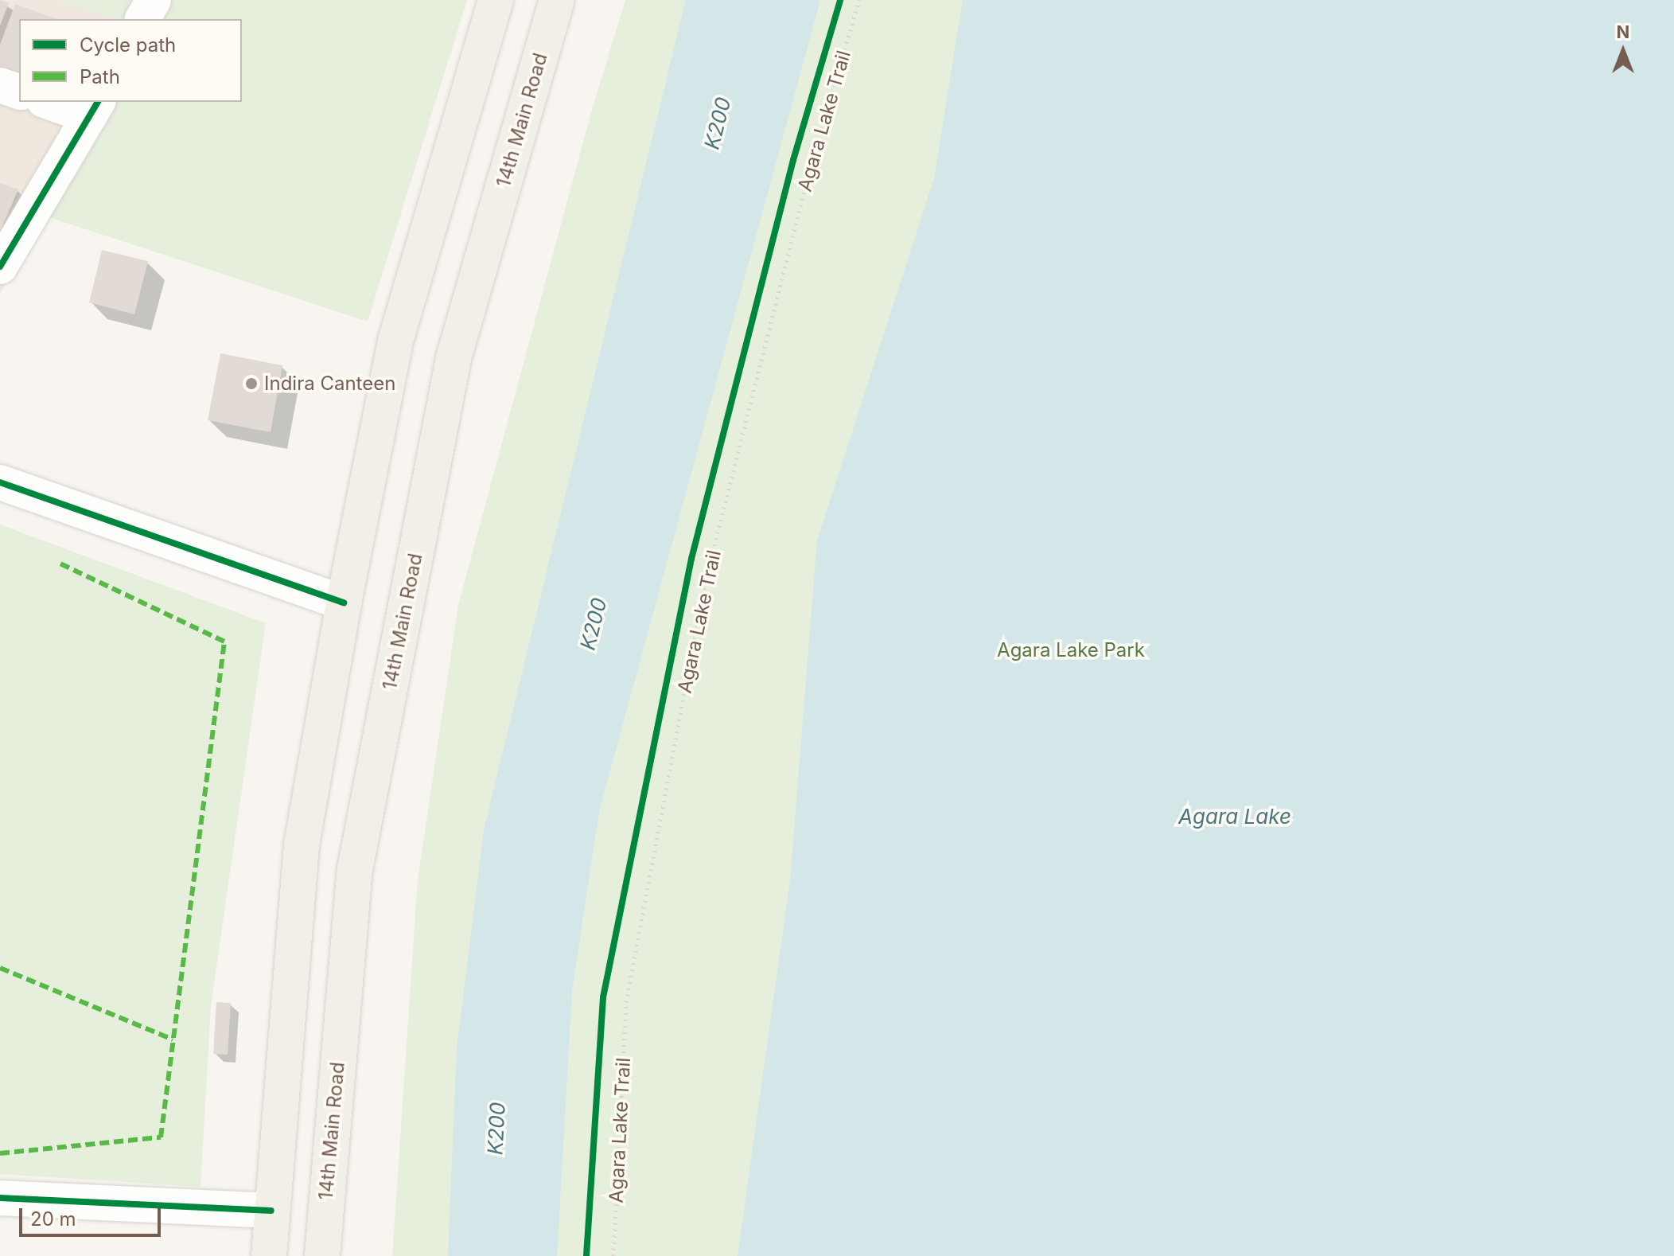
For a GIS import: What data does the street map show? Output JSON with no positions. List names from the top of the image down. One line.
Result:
{"streets":{"main road":["14th Main Road"],"cycle path":["Agara Lake Trail"]},"water":["K200","Agara Lake"],"parks":["Agara Lake Park"],"places":["Indira Canteen"],"legend":["Cycle path","Path"],"scale_bar":"20 m","north":"top"}
